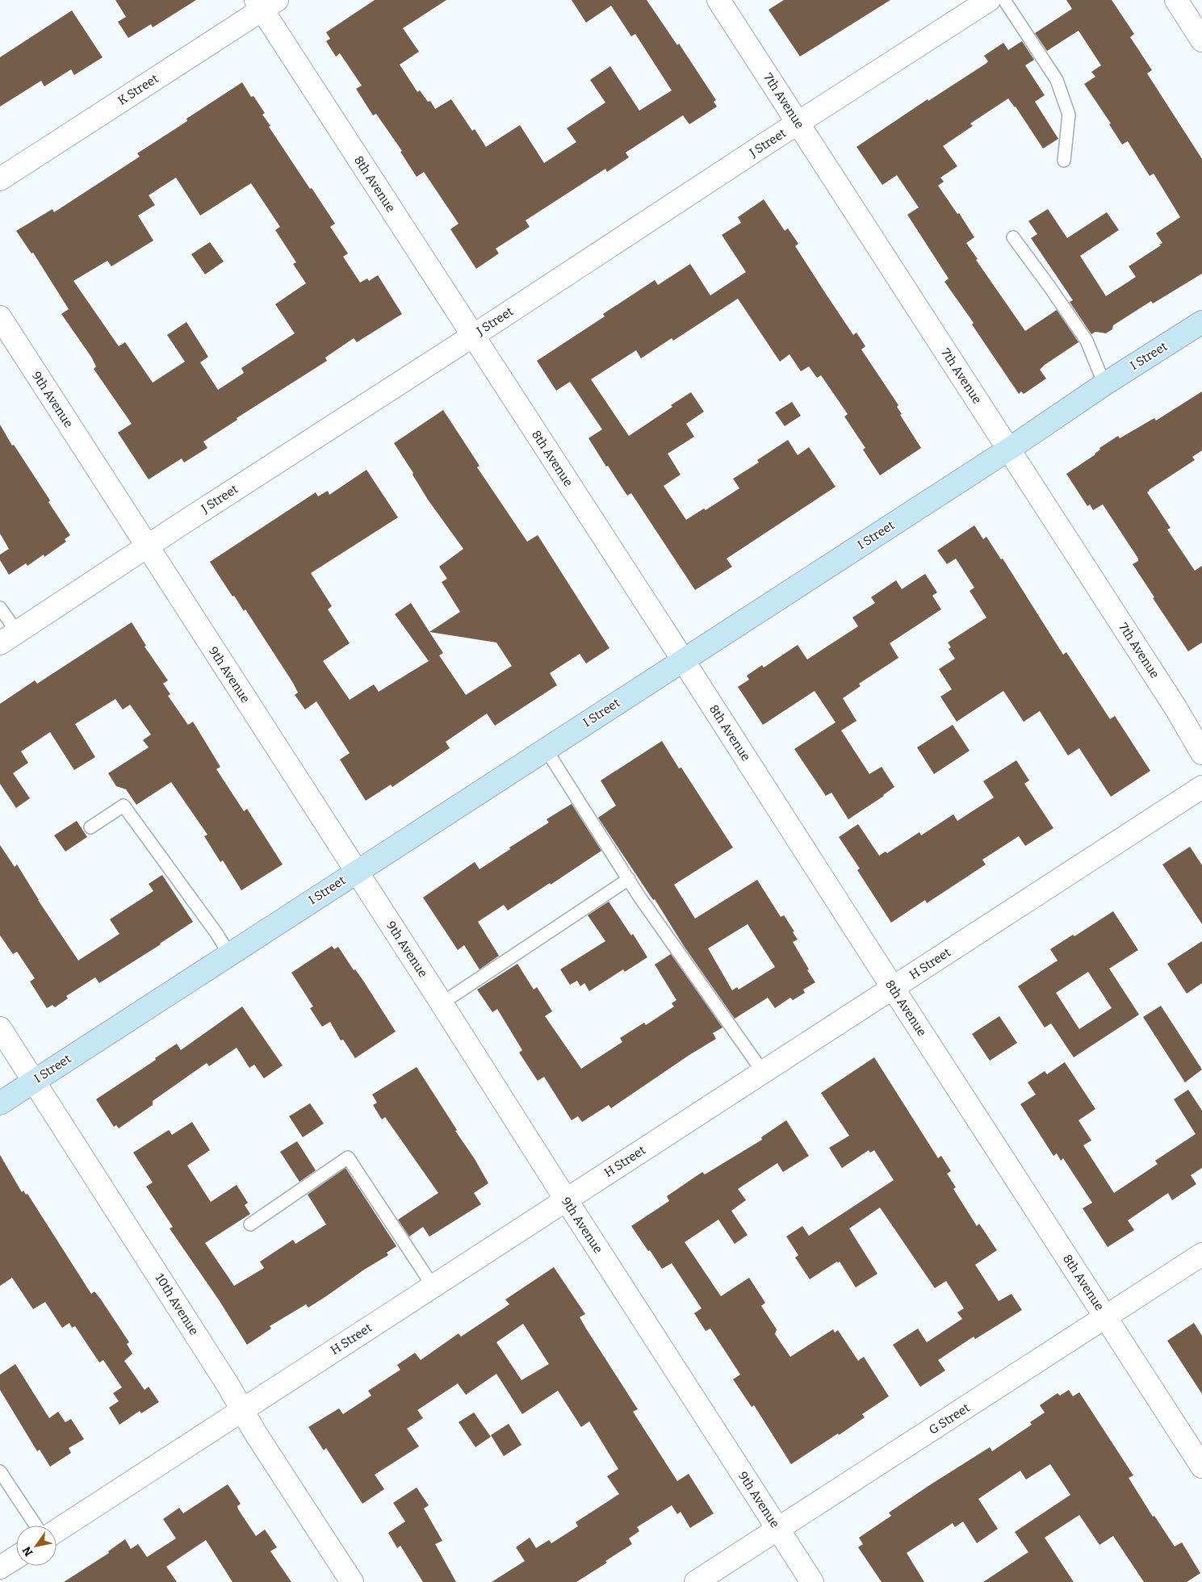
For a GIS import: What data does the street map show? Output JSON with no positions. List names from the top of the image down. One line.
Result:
{"streets":{"street":["K Street","7th Avenue","J Street","8th Avenue","I Street","9th Avenue","H Street","10th Avenue","G Street"]},"crossings":[["K Street","8th Avenue"],["7th Avenue","J Street"],["7th Avenue","I Street"],["J Street","8th Avenue"],["J Street","9th Avenue"],["8th Avenue","I Street"],["8th Avenue","H Street"],["8th Avenue","G Street"],["I Street","9th Avenue"],["I Street","10th Avenue"],["9th Avenue","H Street"],["9th Avenue","G Street"],["H Street","10th Avenue"]],"north":"bottom left"}
